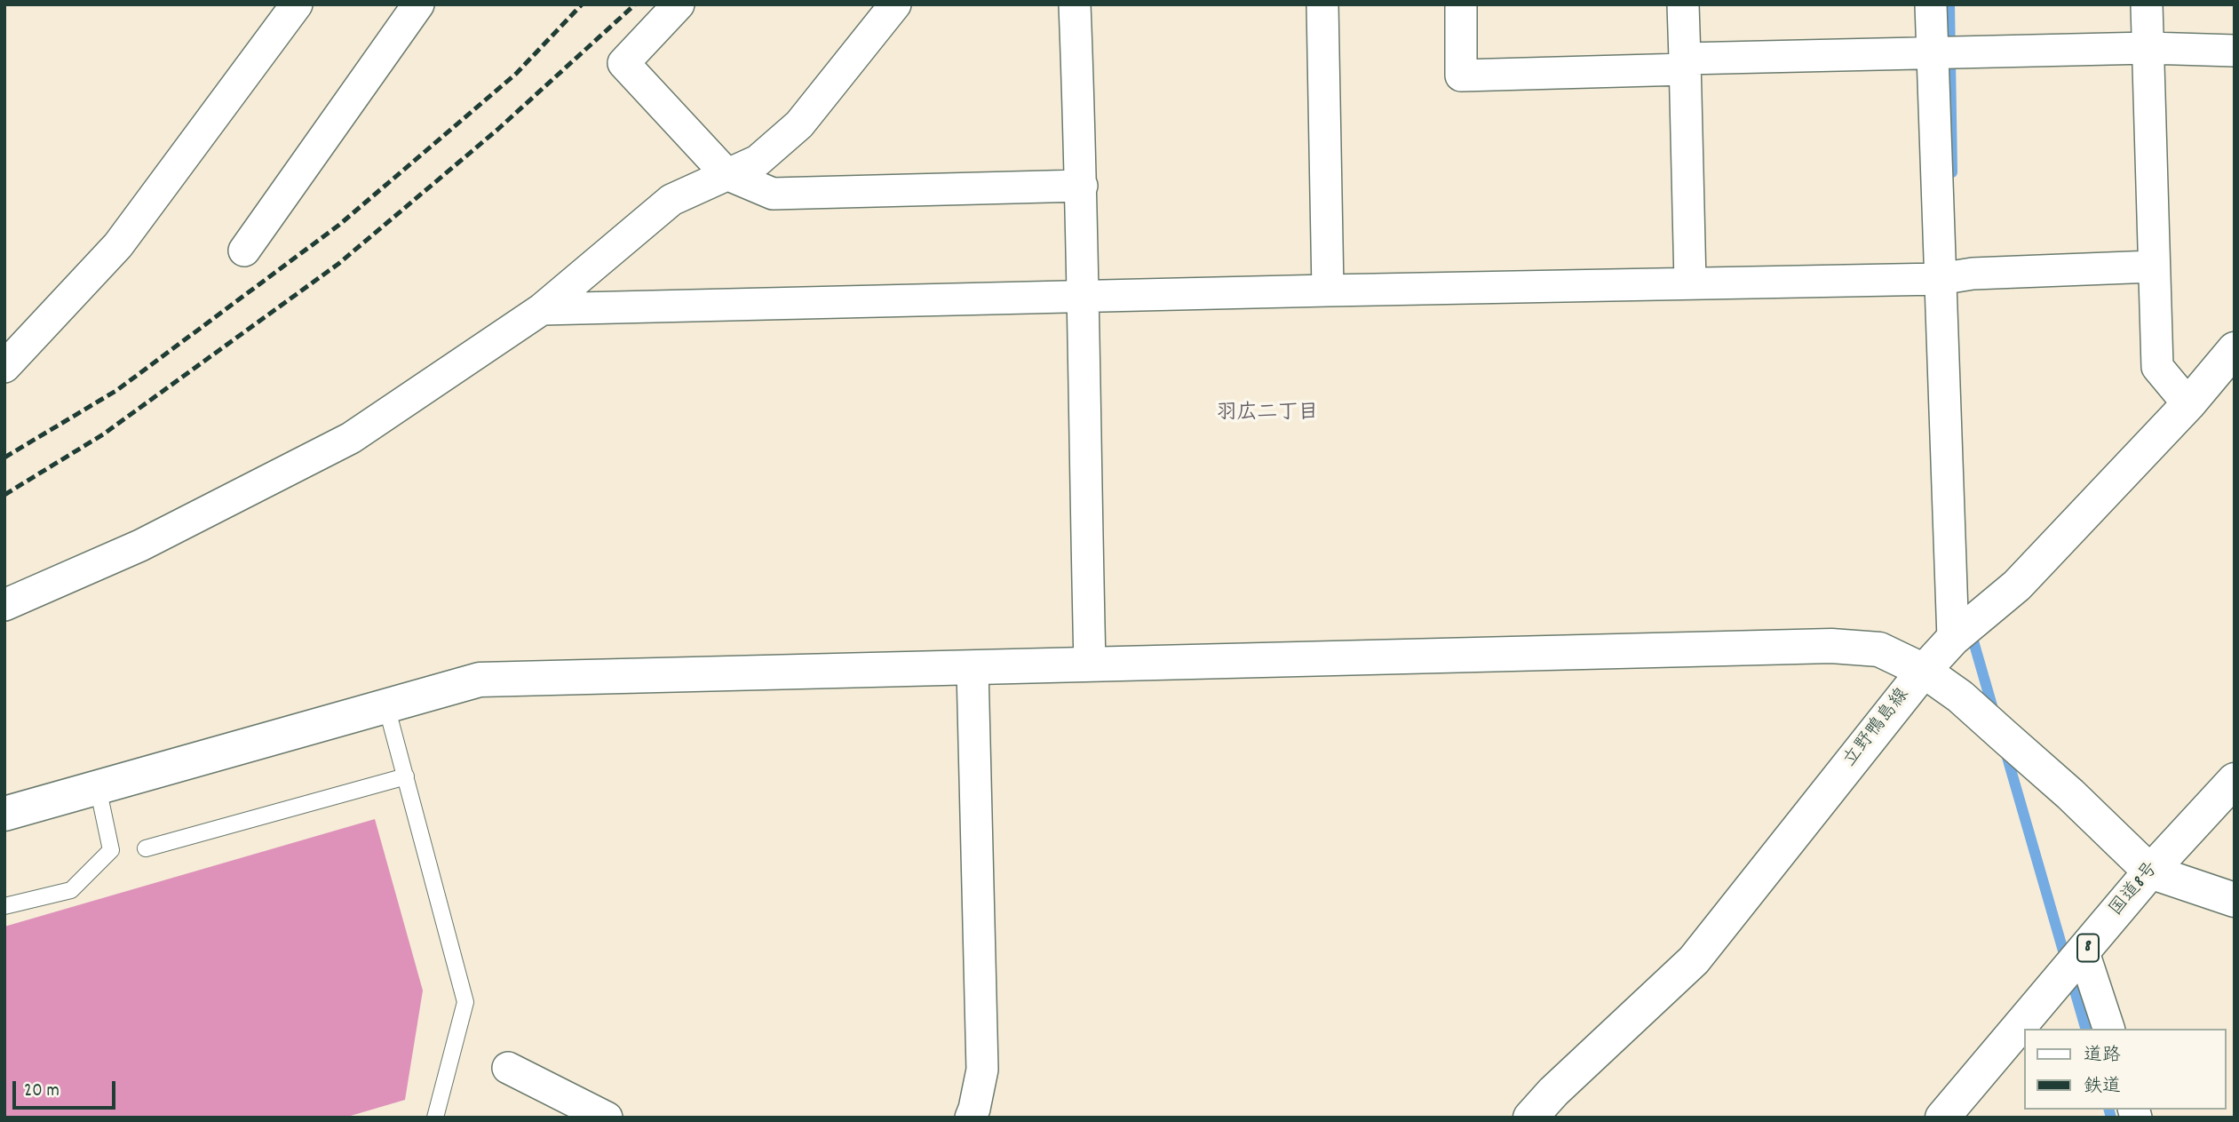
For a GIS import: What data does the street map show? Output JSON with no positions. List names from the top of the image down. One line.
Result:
{"streets":{"main road":["立野鴨島線","国道8号","8"]},"districts":["羽広二丁目"],"legend":["道路","鉄道"],"scale_bar":"20 m"}
